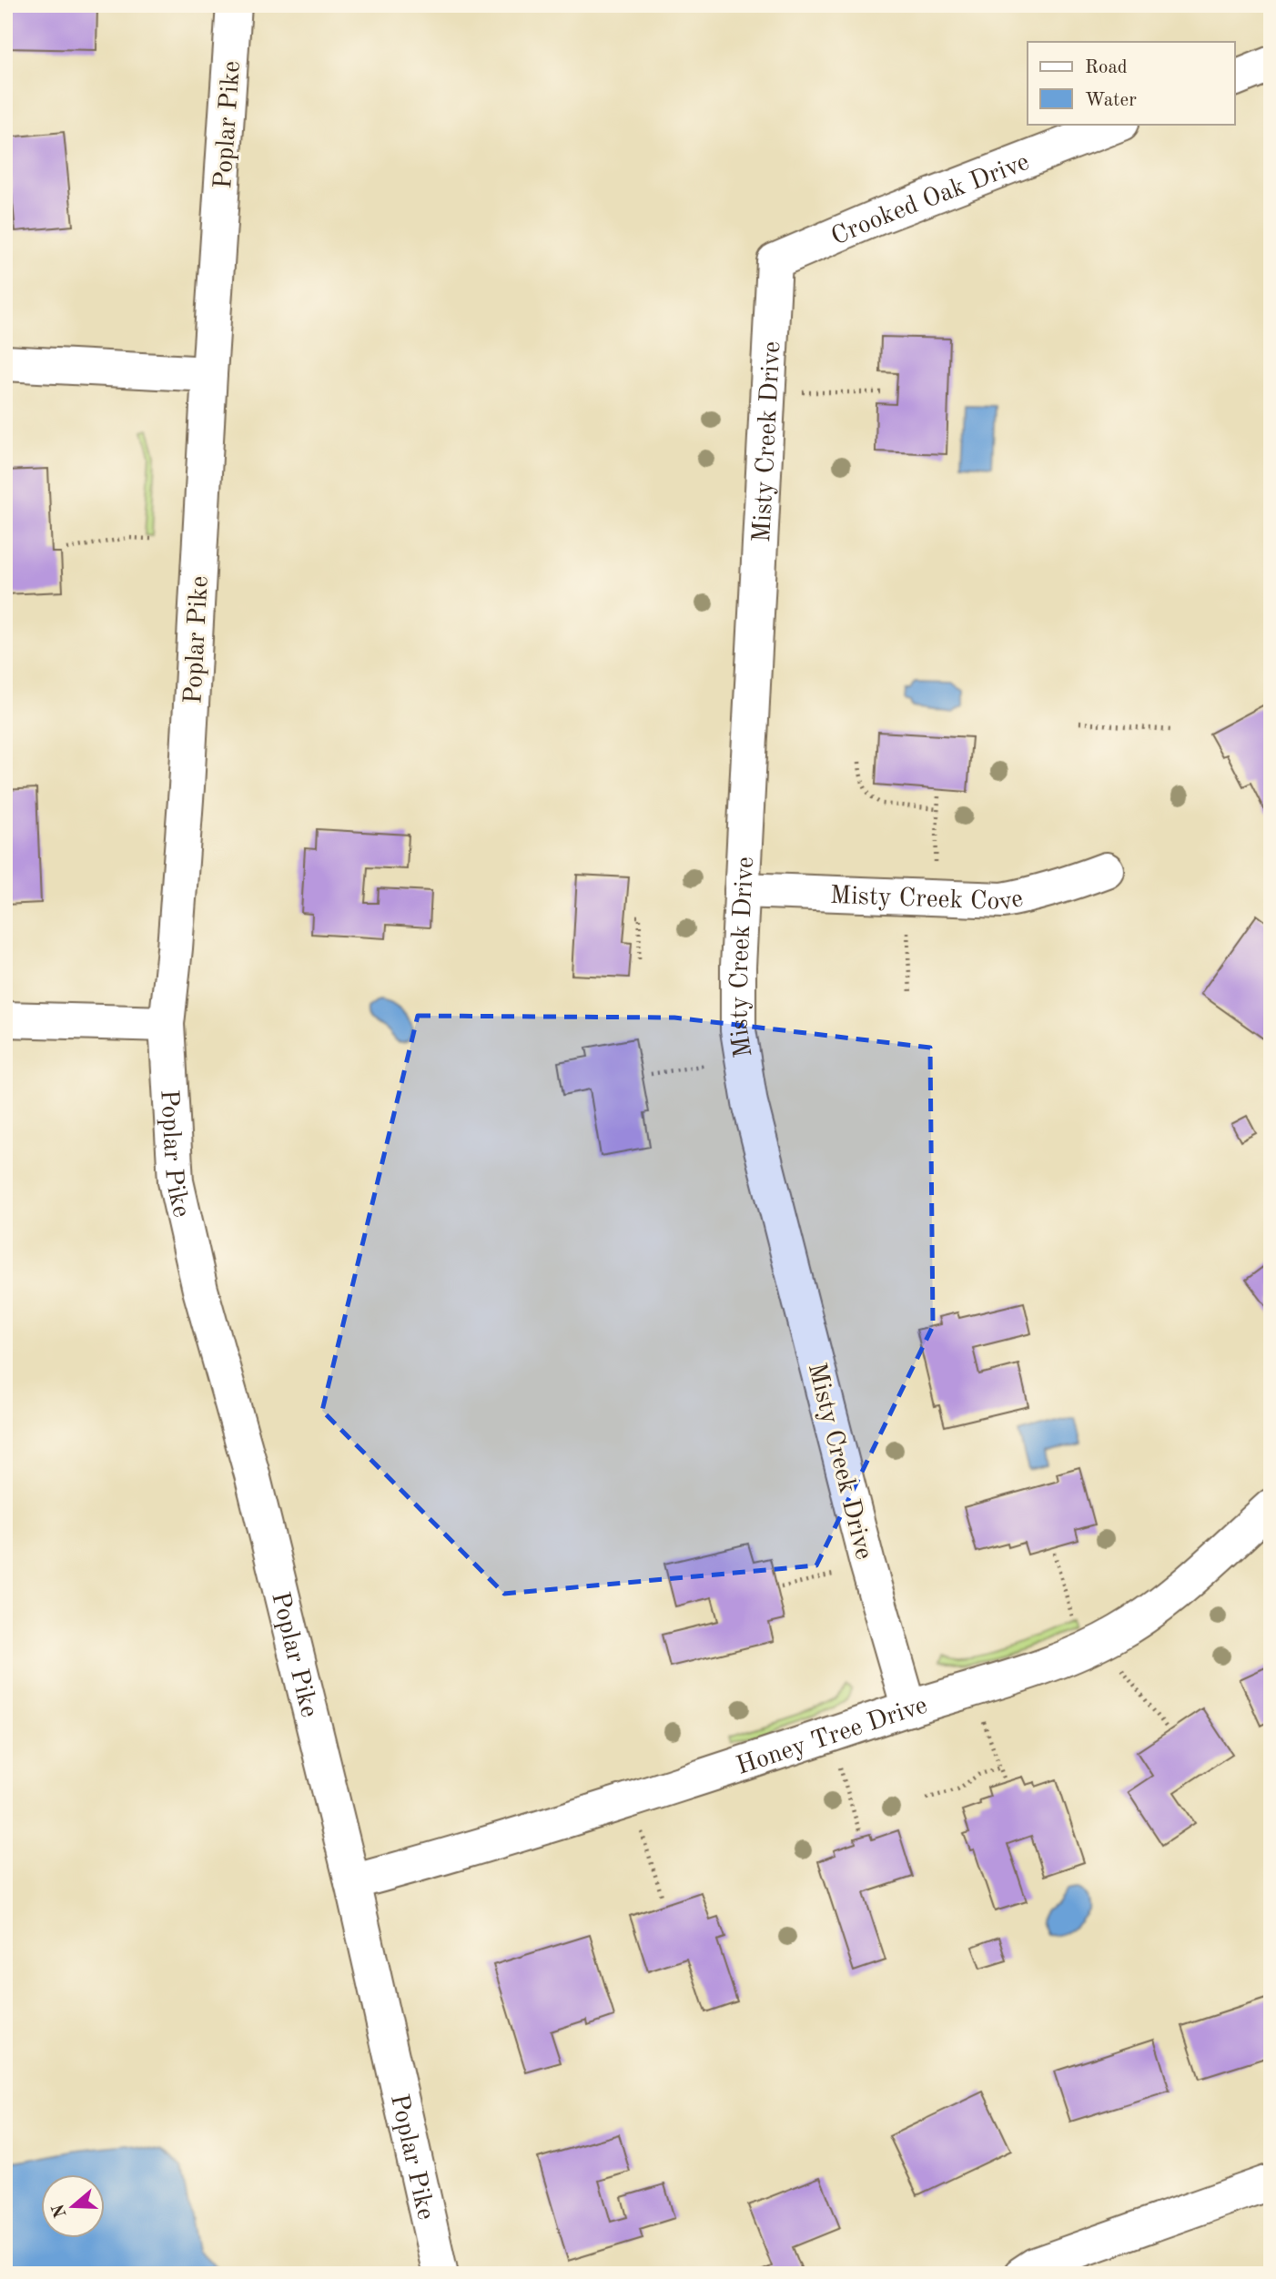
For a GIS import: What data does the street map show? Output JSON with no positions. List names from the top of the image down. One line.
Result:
{"streets":{"street":["Poplar Pike","Crooked Oak Drive","Misty Creek Drive","Misty Creek Cove","Honey Tree Drive"]},"crossings":[["Poplar Pike","Honey Tree Drive"],["Crooked Oak Drive","Misty Creek Drive"],["Misty Creek Drive","Misty Creek Cove"],["Misty Creek Drive","Honey Tree Drive"]],"legend":["Road","Water"],"north":"left"}
